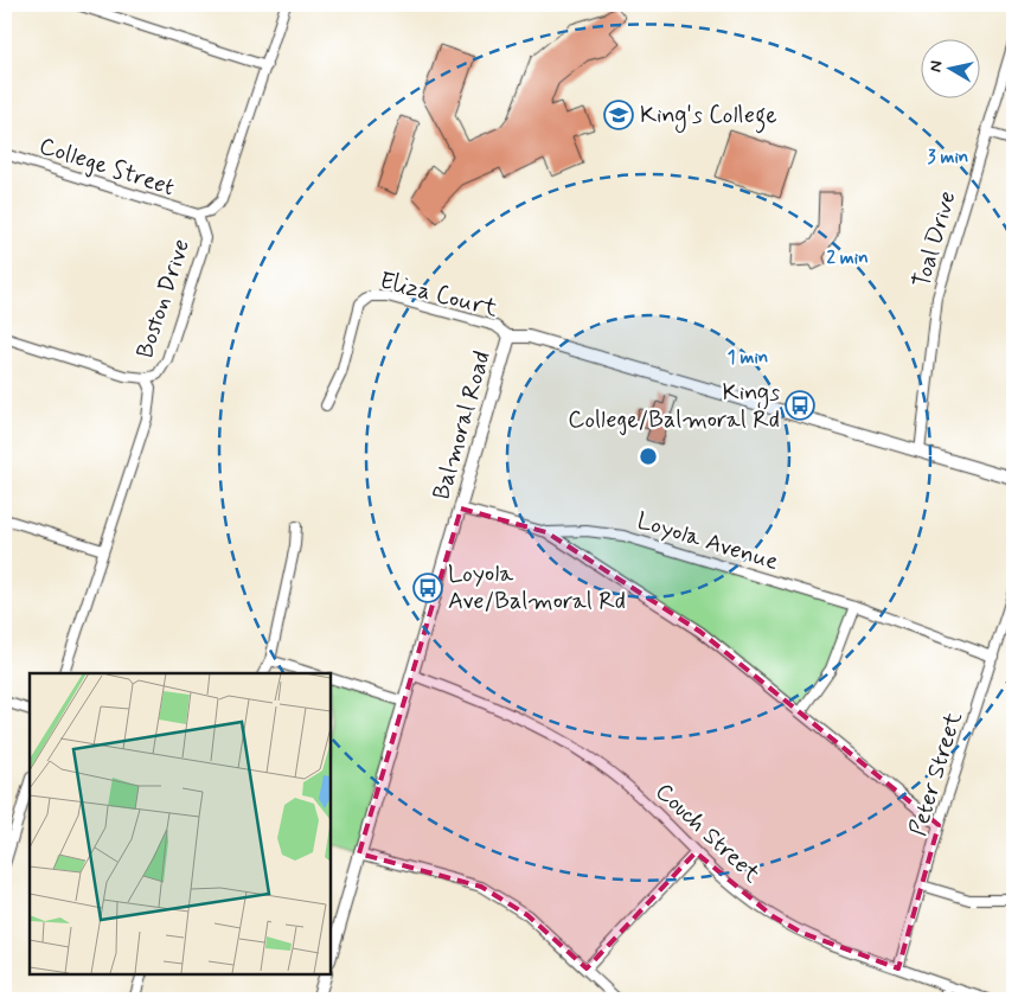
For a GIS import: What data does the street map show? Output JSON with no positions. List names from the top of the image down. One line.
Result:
{"streets":{"street":["College Street","Toal Drive","Eliza Court","Boston Drive","Balmoral Road","Loyola Avenue","Peter Street","Couch Street"]},"crossings":[["College Street","Boston Drive"],["Toal Drive","Balmoral Road"],["Eliza Court","Balmoral Road"],["Balmoral Road","Loyola Avenue"],["Balmoral Road","Couch Street"],["Loyola Avenue","Peter Street"],["Peter Street","Couch Street"]],"places":{"school or university":["King's College"],"bus stop":["Kings College/Balmoral Rd","Loyola Ave/Balmoral Rd"]},"north":"left","rings":["3 min","2 min","1 min"]}
